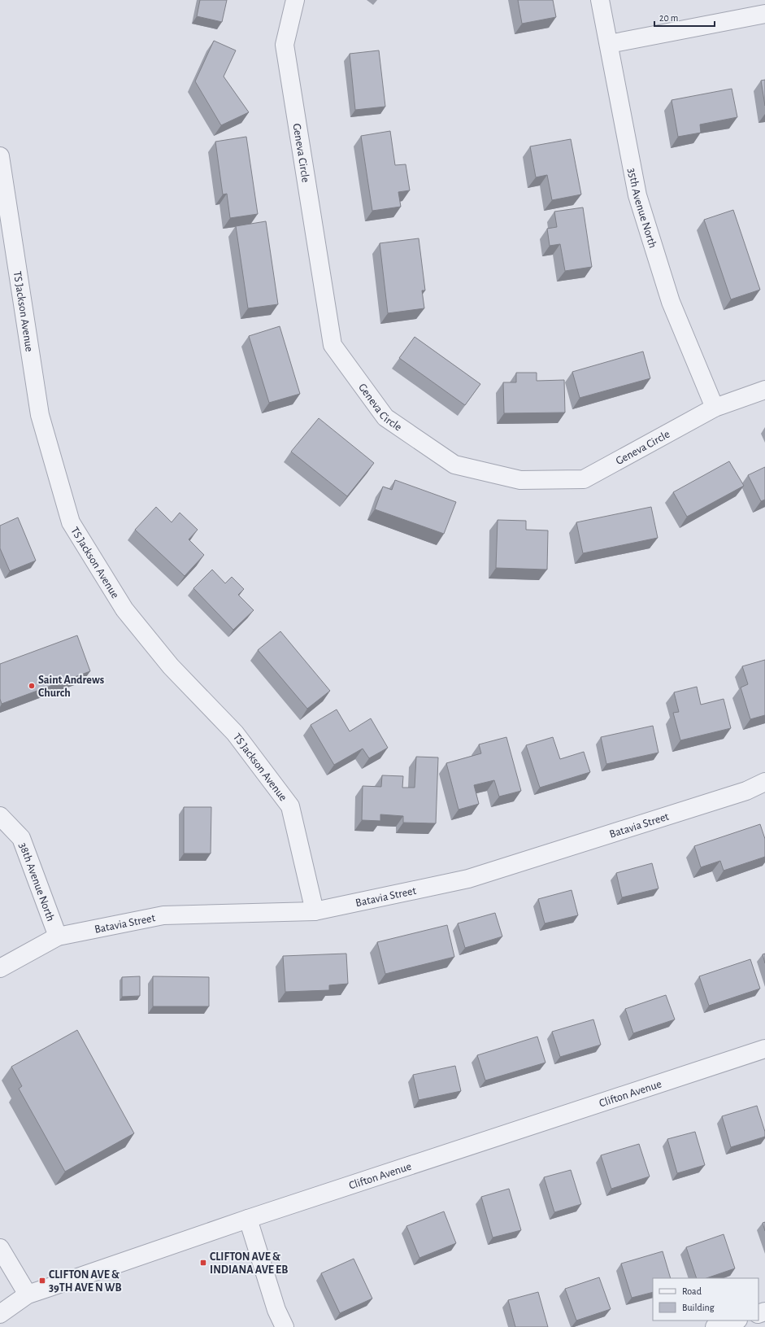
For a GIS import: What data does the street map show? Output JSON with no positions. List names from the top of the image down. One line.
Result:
{"streets":{"street":["Geneva Circle","35th Avenue North","TS Jackson Avenue","Batavia Street","38th Avenue North","Clifton Avenue"]},"crossings":[["Geneva Circle","35th Avenue North"],["TS Jackson Avenue","Batavia Street"],["Batavia Street","38th Avenue North"]],"places":{"other":["Saint Andrews Church"],"transit":["CLIFTON AVE & INDIANA AVE EB","CLIFTON AVE & 39TH AVE N WB"]},"legend":["Road","Building"],"scale_bar":"20 m"}
